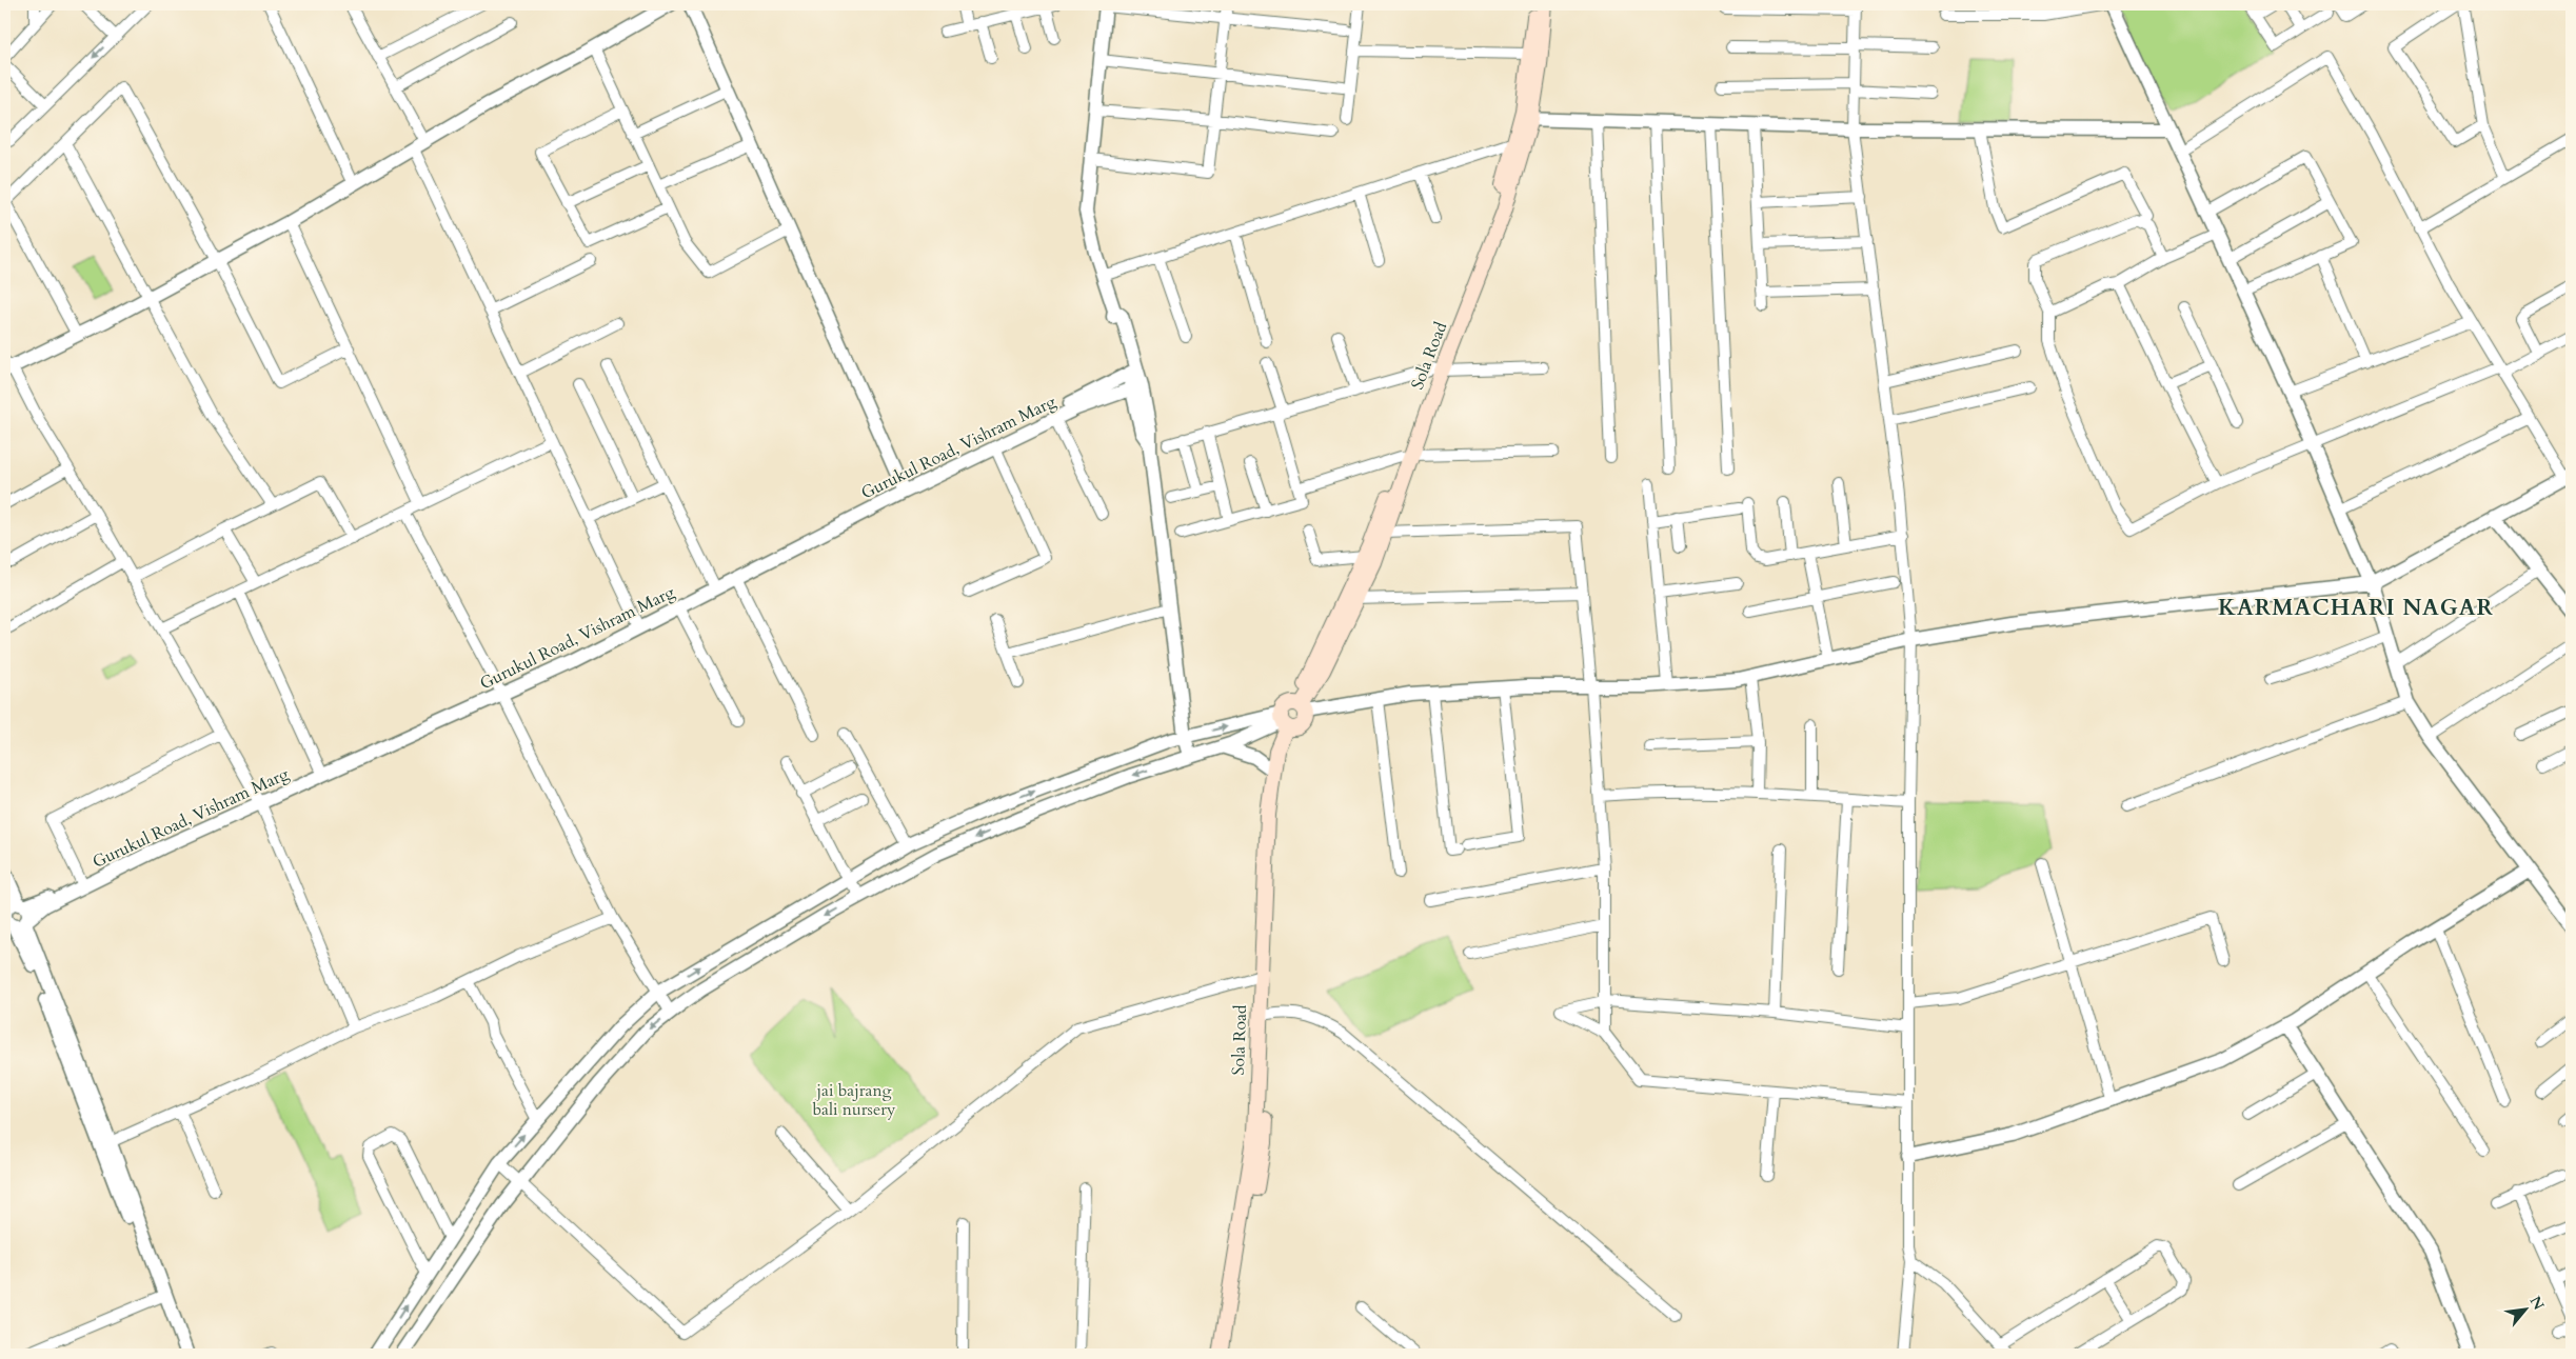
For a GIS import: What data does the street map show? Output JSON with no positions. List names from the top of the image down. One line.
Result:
{"streets":{"main road":["Sola Road"],"street":["Gurukul Road, Vishram Marg"]},"districts":["KARMACHARI NAGAR"],"parks":["jai bajrang bali nursery"],"north":"top right"}
